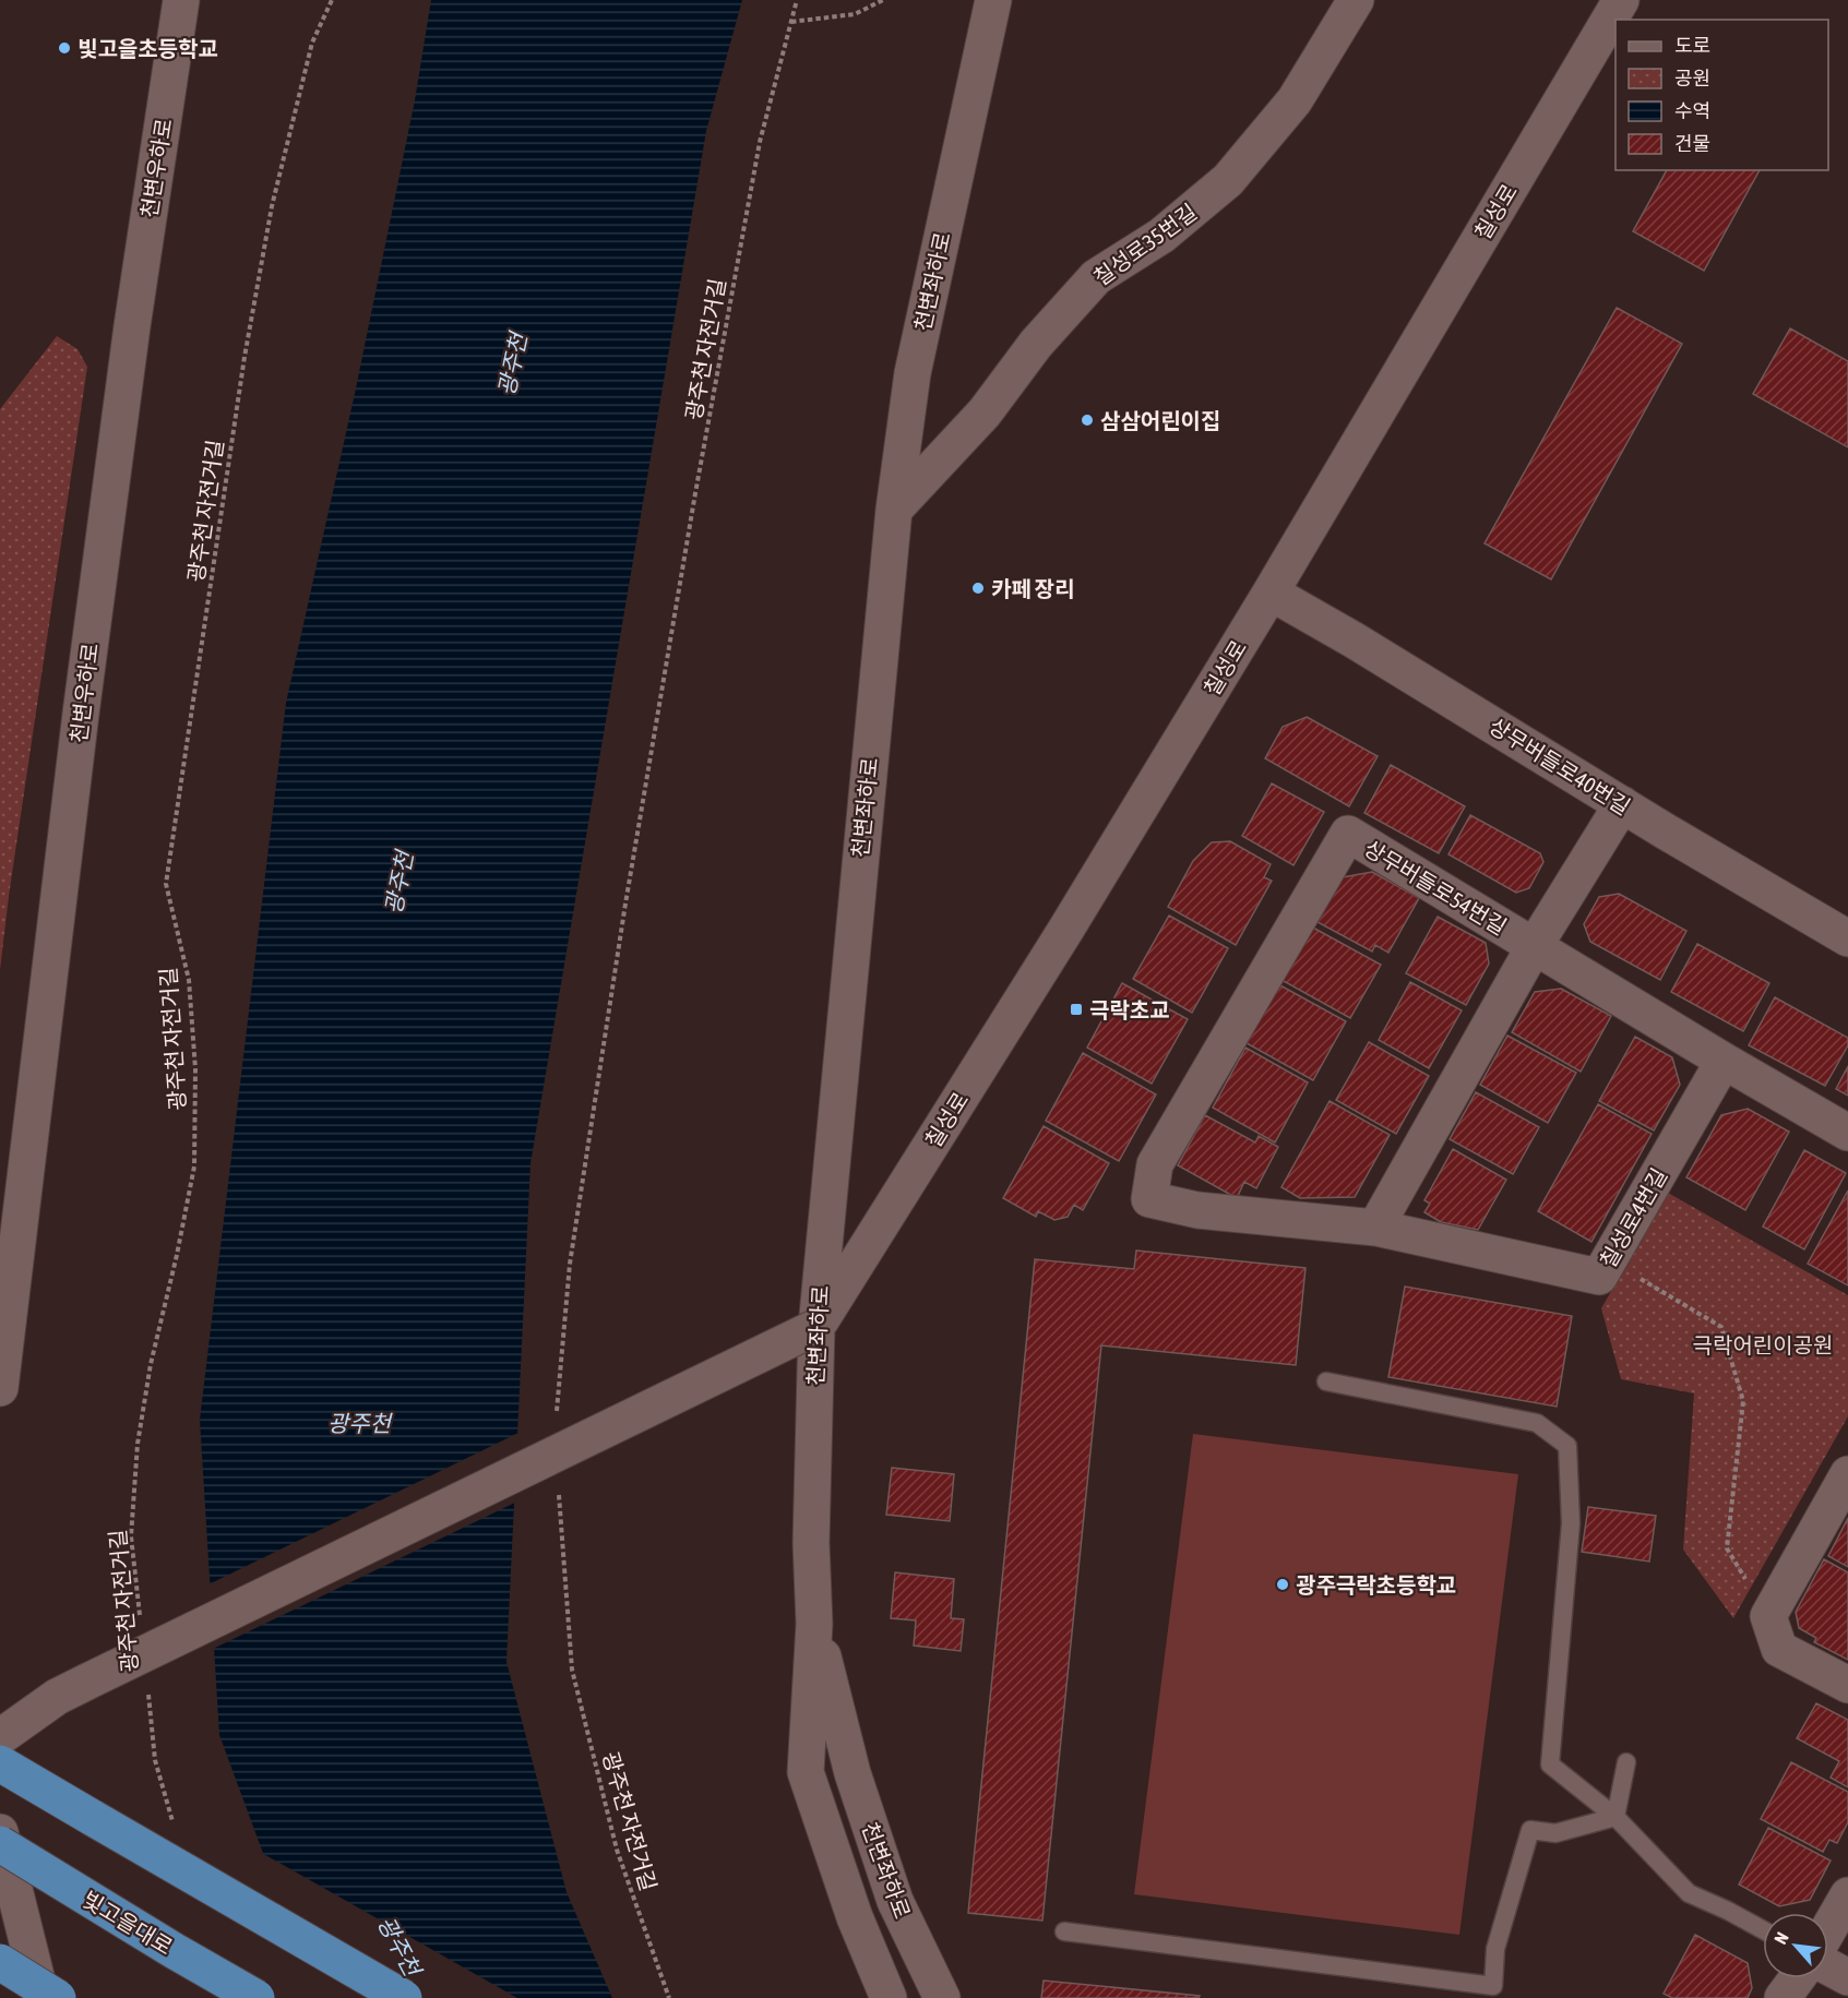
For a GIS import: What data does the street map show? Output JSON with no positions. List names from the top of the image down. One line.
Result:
{"streets":{"highway":["빛고을대로"],"street":["천변우하로","칠성로","칠성로35번길","천변좌하로","상무버들로40번길","상무버들로54번길","칠성로4번길"],"path":["광주천 자전거길"]},"crossings":[["칠성로","천변좌하로"],["칠성로","상무버들로40번길"],["칠성로35번길","천변좌하로"],["상무버들로54번길","칠성로4번길"]],"water":["광주천"],"parks":["극락어린이공원"],"places":{"other":["빛고을초등학교","삼삼어린이집","카페 장리","광주극락초등학교"],"transit":["극락초교"]},"legend":["도로","공원","수역","건물"],"north":"top left"}
